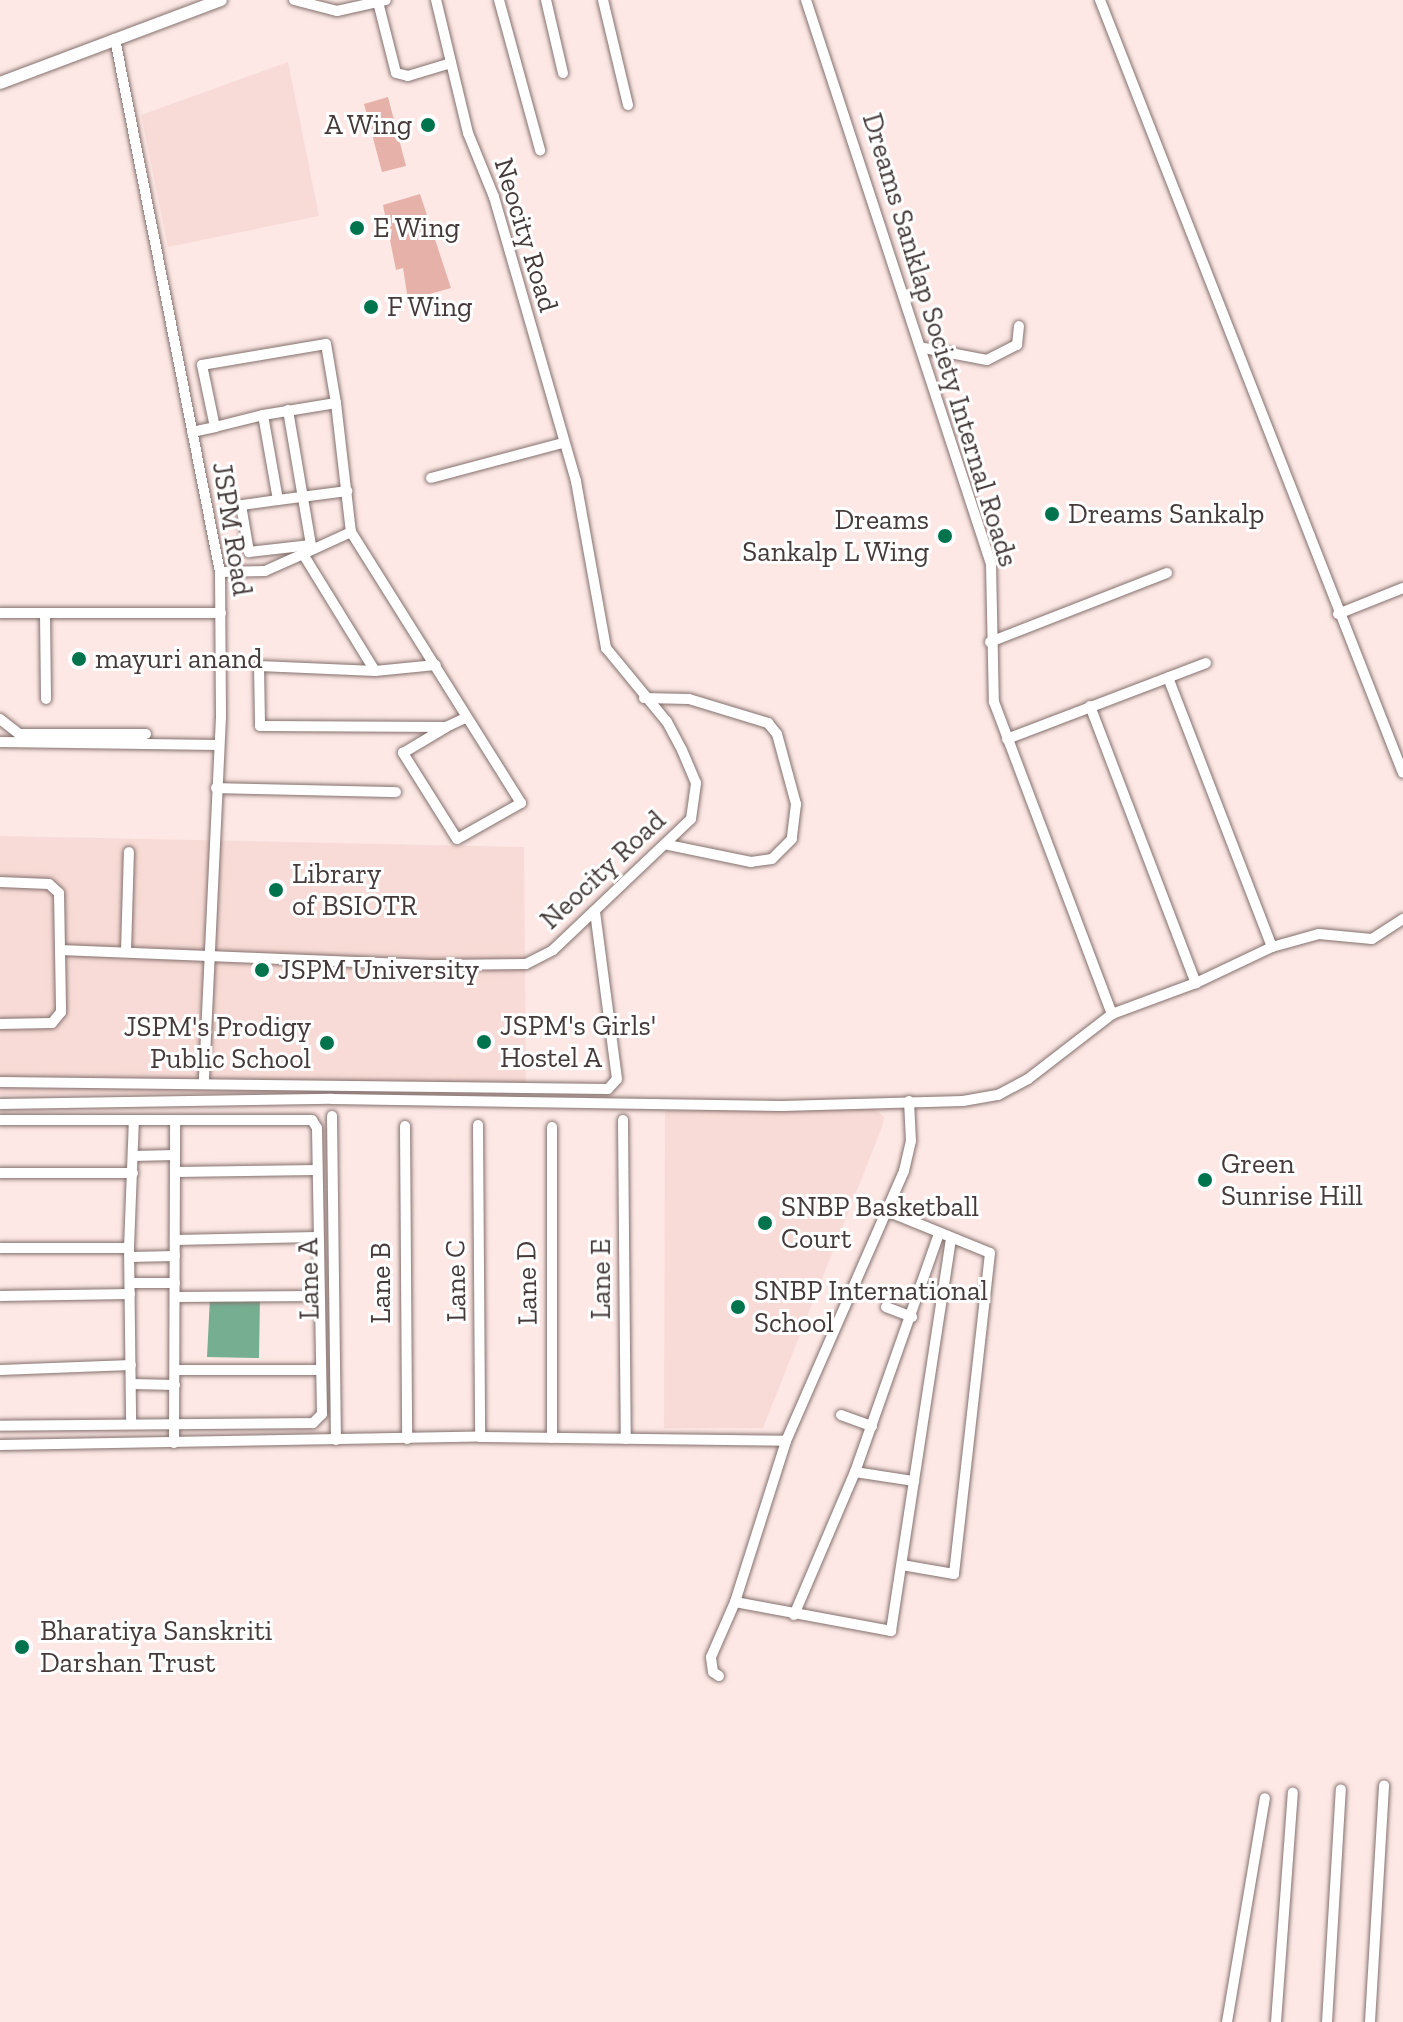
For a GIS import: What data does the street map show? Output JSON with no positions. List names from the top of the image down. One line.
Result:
{"streets":{"street":["Neocity Road","Dreams Sanklap Society Internal Roads","JSPM Road","Lane A","Lane E","Lane C","Lane B","Lane D"]},"crossings":[["Neocity Road","JSPM Road"]],"places":["A Wing","E Wing","F Wing","Dreams Sankalp","Dreams Sankalp L Wing","mayuri anand","Library of BSIOTR","JSPM University","JSPM's Girls' Hostel A","JSPM's Prodigy Public School","Green Sunrise Hill","SNBP Basketball Court","SNBP International School","Bharatiya Sanskriti Darshan Trust"]}
